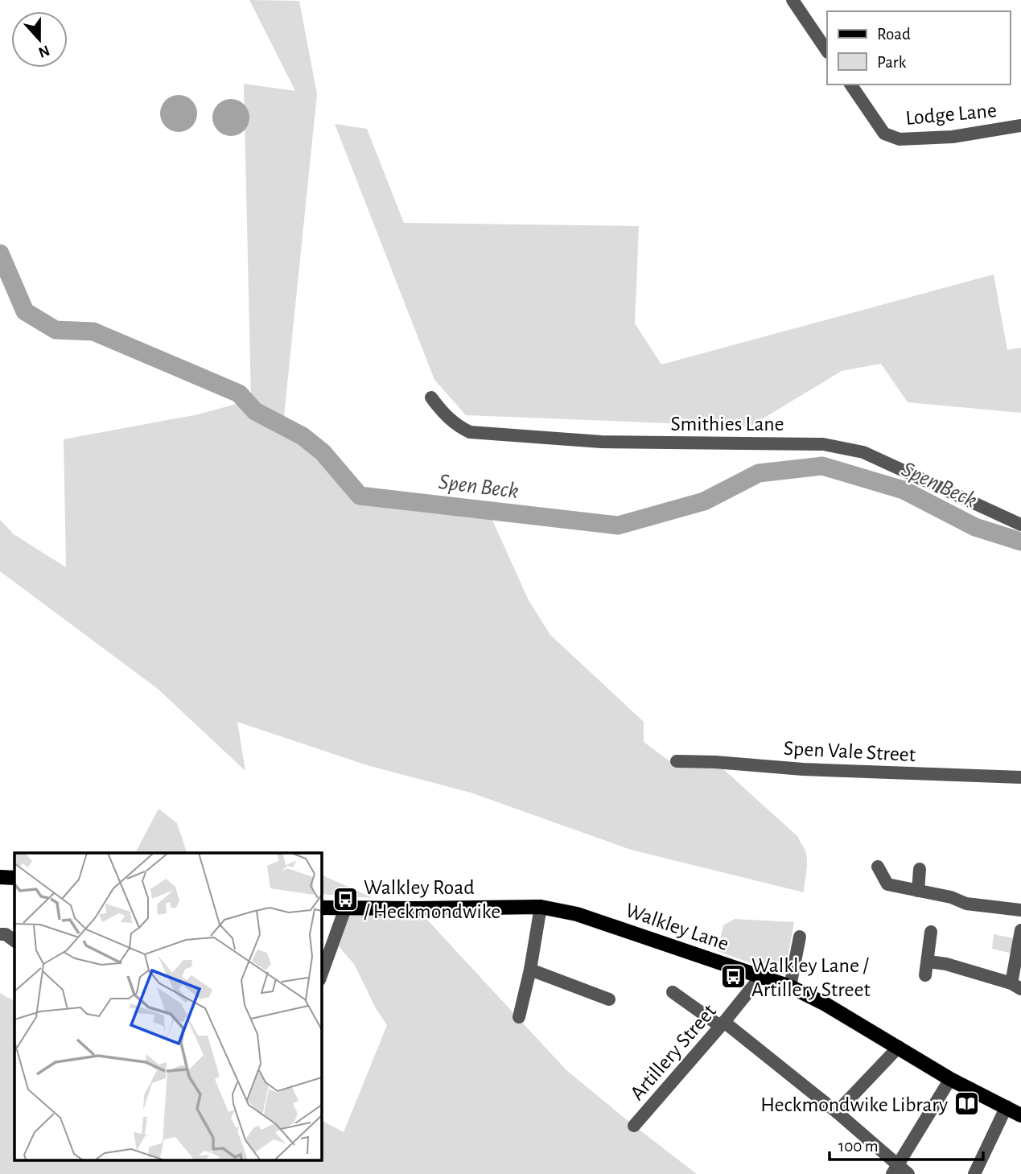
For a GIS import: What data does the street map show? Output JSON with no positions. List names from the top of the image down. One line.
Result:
{"streets":{"main road":["Walkley Lane"],"street":["Lodge Lane","Smithies Lane","Spen Vale Street","Artillery Street"]},"crossings":[["Walkley Lane","Artillery Street"]],"water":["Spen Beck"],"places":{"bus stop":["Walkley Road / Heckmondwike","Walkley Lane / Artillery Street"],"library":["Heckmondwike Library"]},"legend":["Road","Park"],"scale_bar":"100 m","north":"bottom"}
